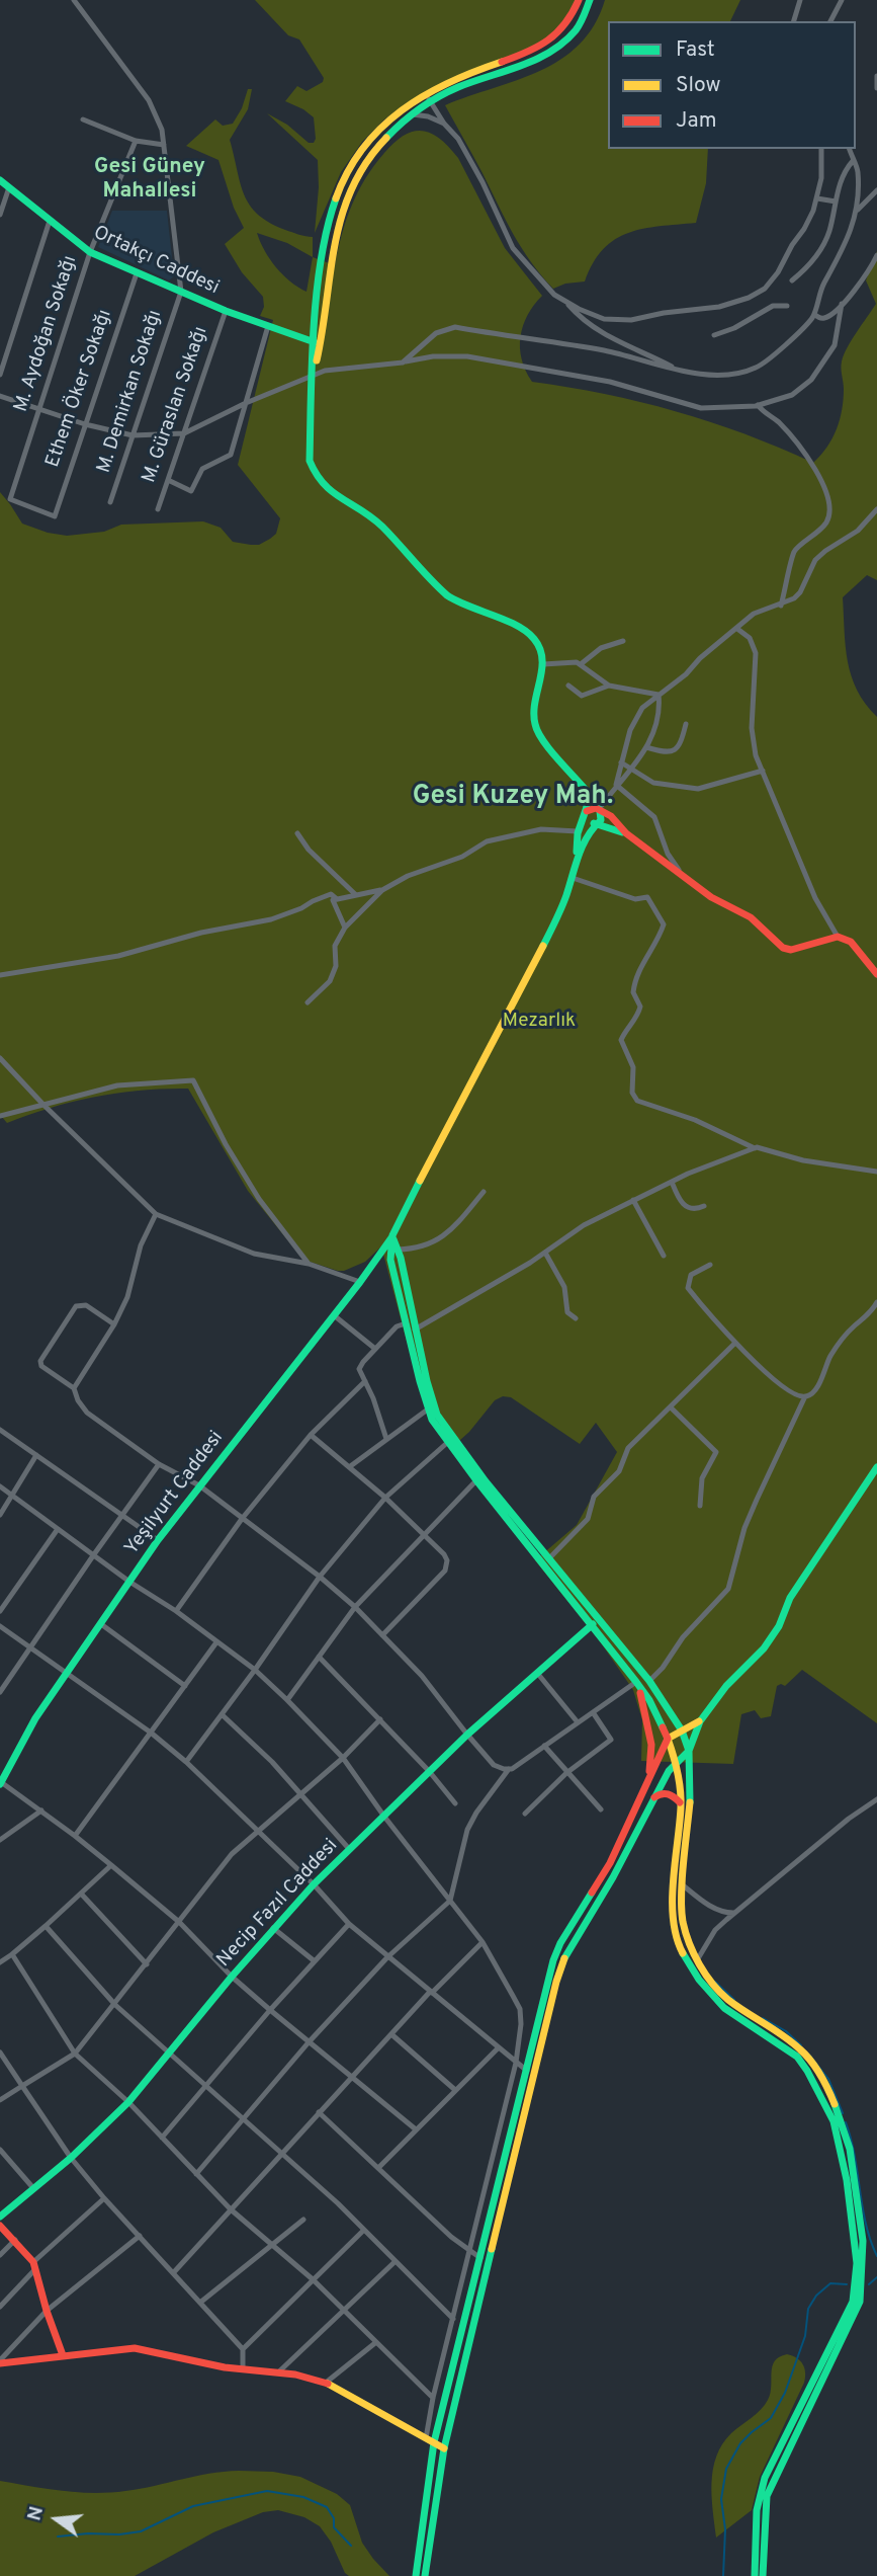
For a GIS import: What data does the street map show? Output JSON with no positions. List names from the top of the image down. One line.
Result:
{"streets":{"street":["Ortakçı Caddesi","M. Aydoğan Sokağı","Ethem Öker Sokağı","M. Demirkan Sokağı","M. Güraslan Sokağı","Yeşilyurt Caddesi","Necip Fazıl Caddesi"]},"crossings":[["Ortakçı Caddesi","M. Aydoğan Sokağı"],["Ortakçı Caddesi","Ethem Öker Sokağı"],["Ortakçı Caddesi","M. Demirkan Sokağı"],["Ortakçı Caddesi","M. Güraslan Sokağı"],["M. Aydoğan Sokağı","Ethem Öker Sokağı"]],"districts":["Gesi Güney Mahallesi","Gesi Kuzey Mah."],"parks":["Mezarlık"],"legend":["Fast","Slow","Jam"],"north":"left"}
